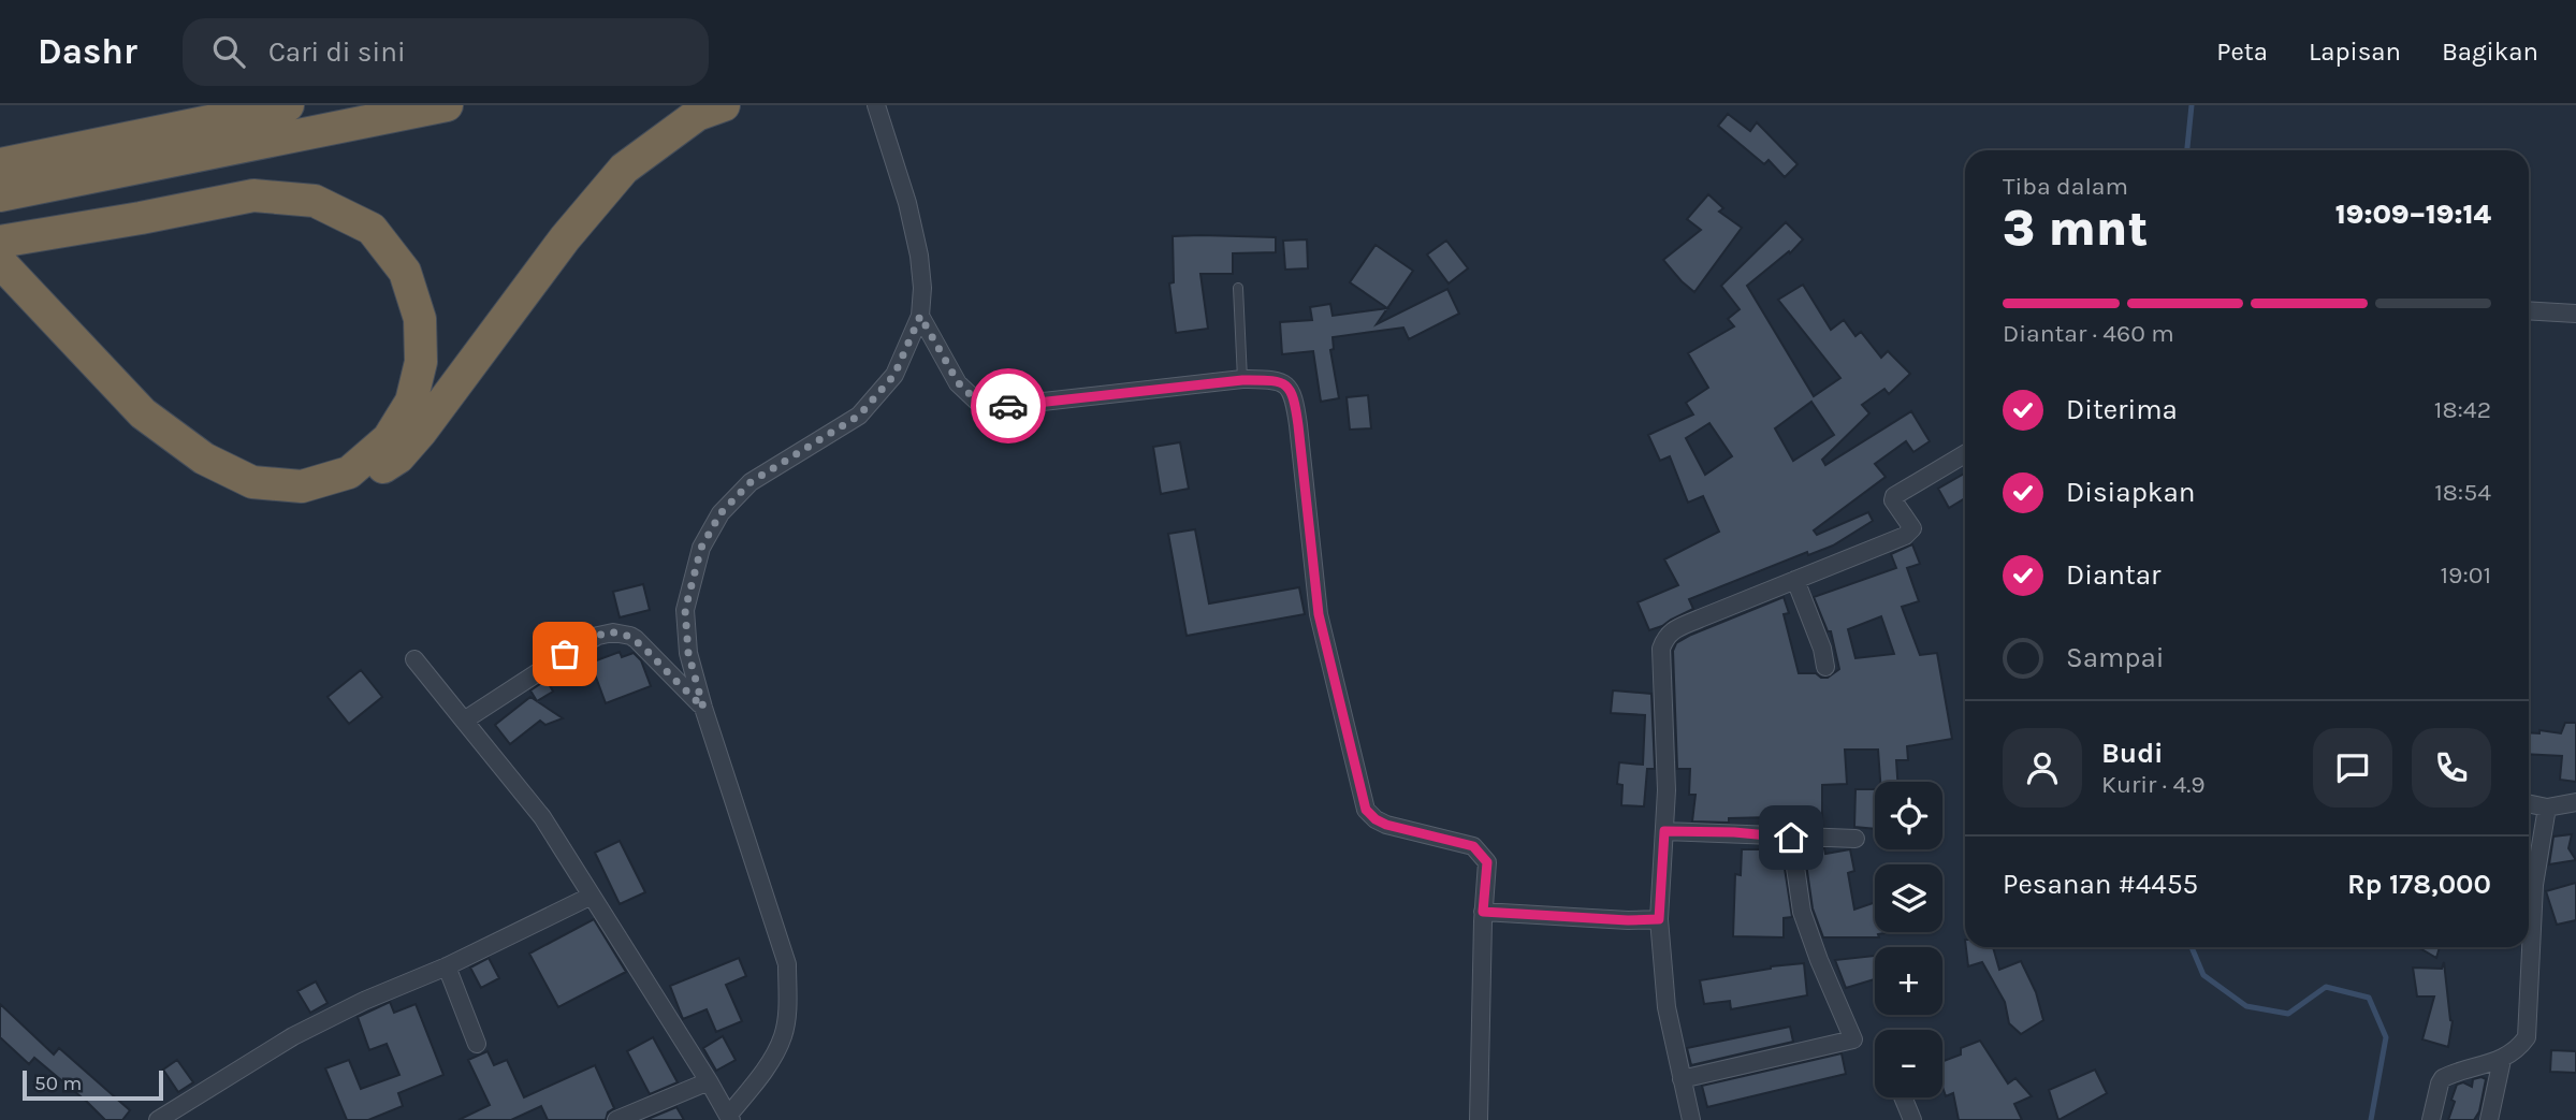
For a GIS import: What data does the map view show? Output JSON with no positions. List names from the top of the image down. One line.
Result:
{"scale_bar":"50 m","page":{"header":"Dashr","search":"Cari di sini","nav":["Peta","Lapisan","Bagikan"],"heading":["3 mnt","Tiba dalam","19:09–19:14"],"panel":["Budi","Kurir · 4.9","Pesanan #4455","Rp 178,000"],"bar":"Diantar · 460 m","list":[["Diterima","18:42"],["Disiapkan","18:54"],["Diantar","19:01"],"Sampai"],"map_buttons":["+","−"],"scale":"50 m"}}
